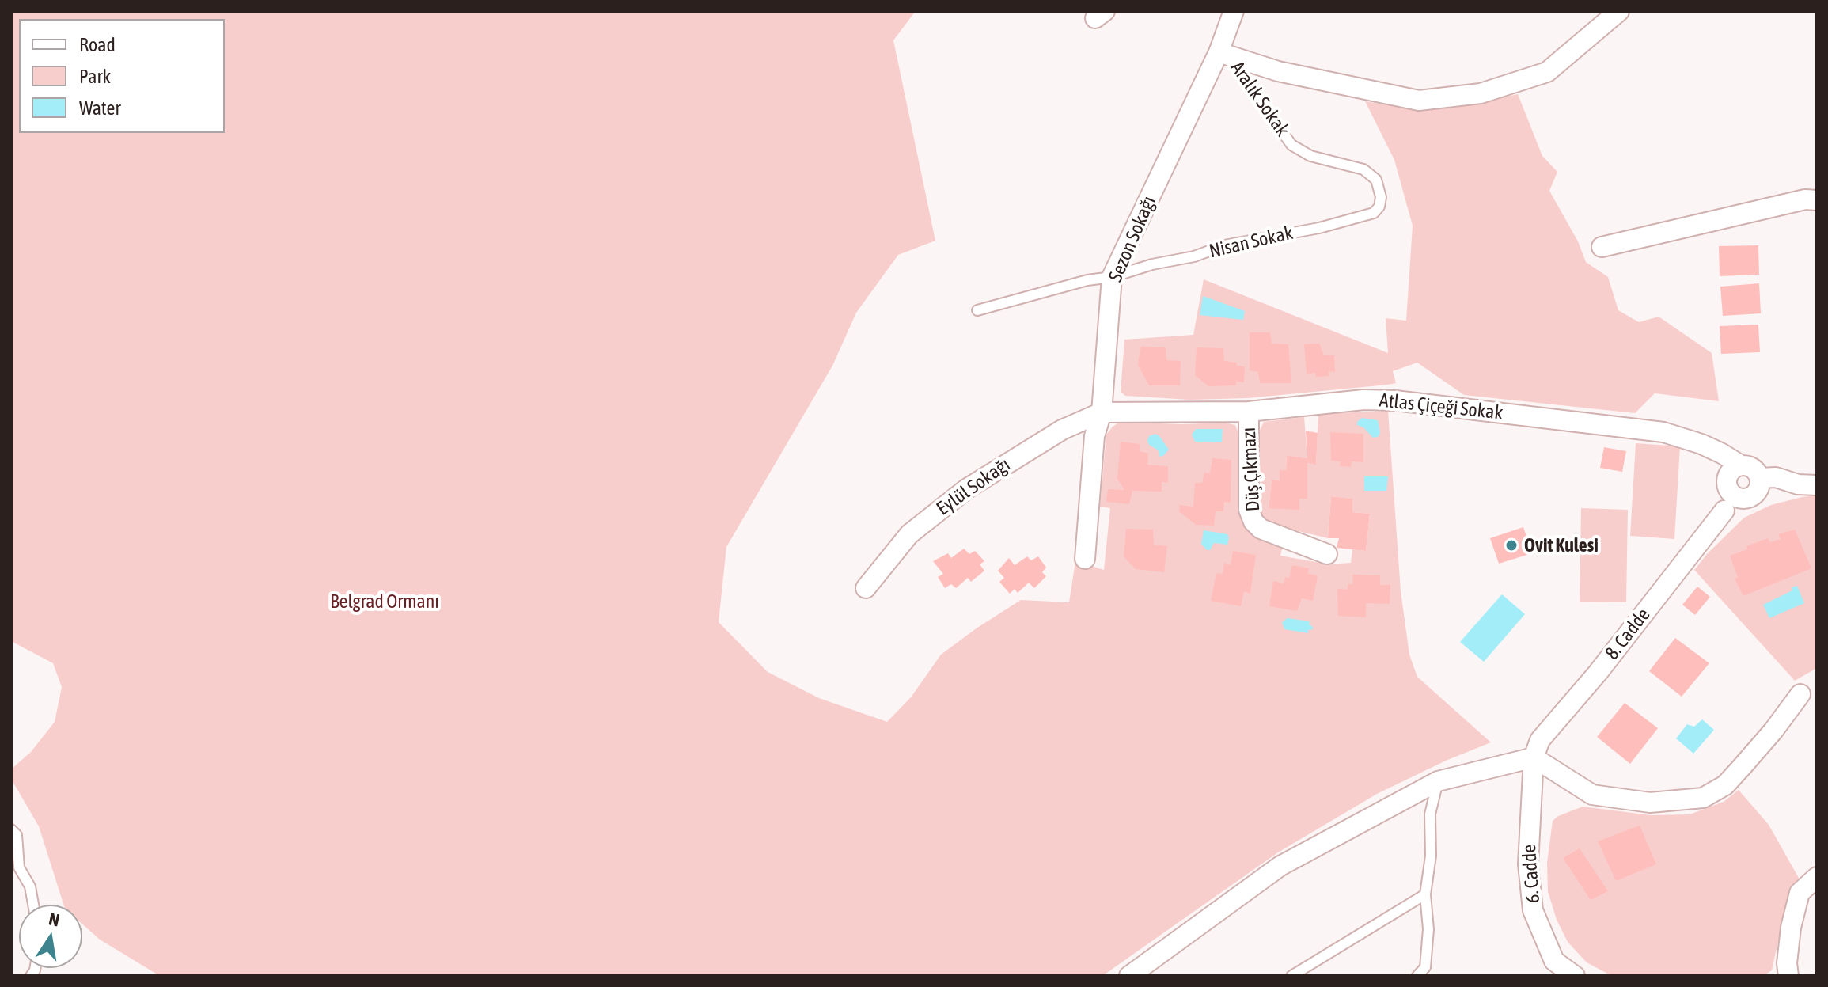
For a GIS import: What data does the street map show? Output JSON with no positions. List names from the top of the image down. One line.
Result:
{"streets":{"street":["Sezon Sokağı","Atlas Çiçeği Sokak","Düş Çıkmazı","Eylül Sokağı","8. Cadde","6. Cadde"],"lane":["Aralık Sokak","Nisan Sokak"]},"crossings":[["Aralık Sokak","Sezon Sokağı"],["Aralık Sokak","Nisan Sokak"],["Sezon Sokağı","Nisan Sokak"],["Sezon Sokağı","Atlas Çiçeği Sokak"],["Sezon Sokağı","Eylül Sokağı"],["Atlas Çiçeği Sokak","Düş Çıkmazı"],["Atlas Çiçeği Sokak","Eylül Sokağı"],["8. Cadde","6. Cadde"]],"parks":["Belgrad Ormanı"],"places":["Ovit Kulesi"],"legend":["Road","Park","Water"],"north":"top"}
